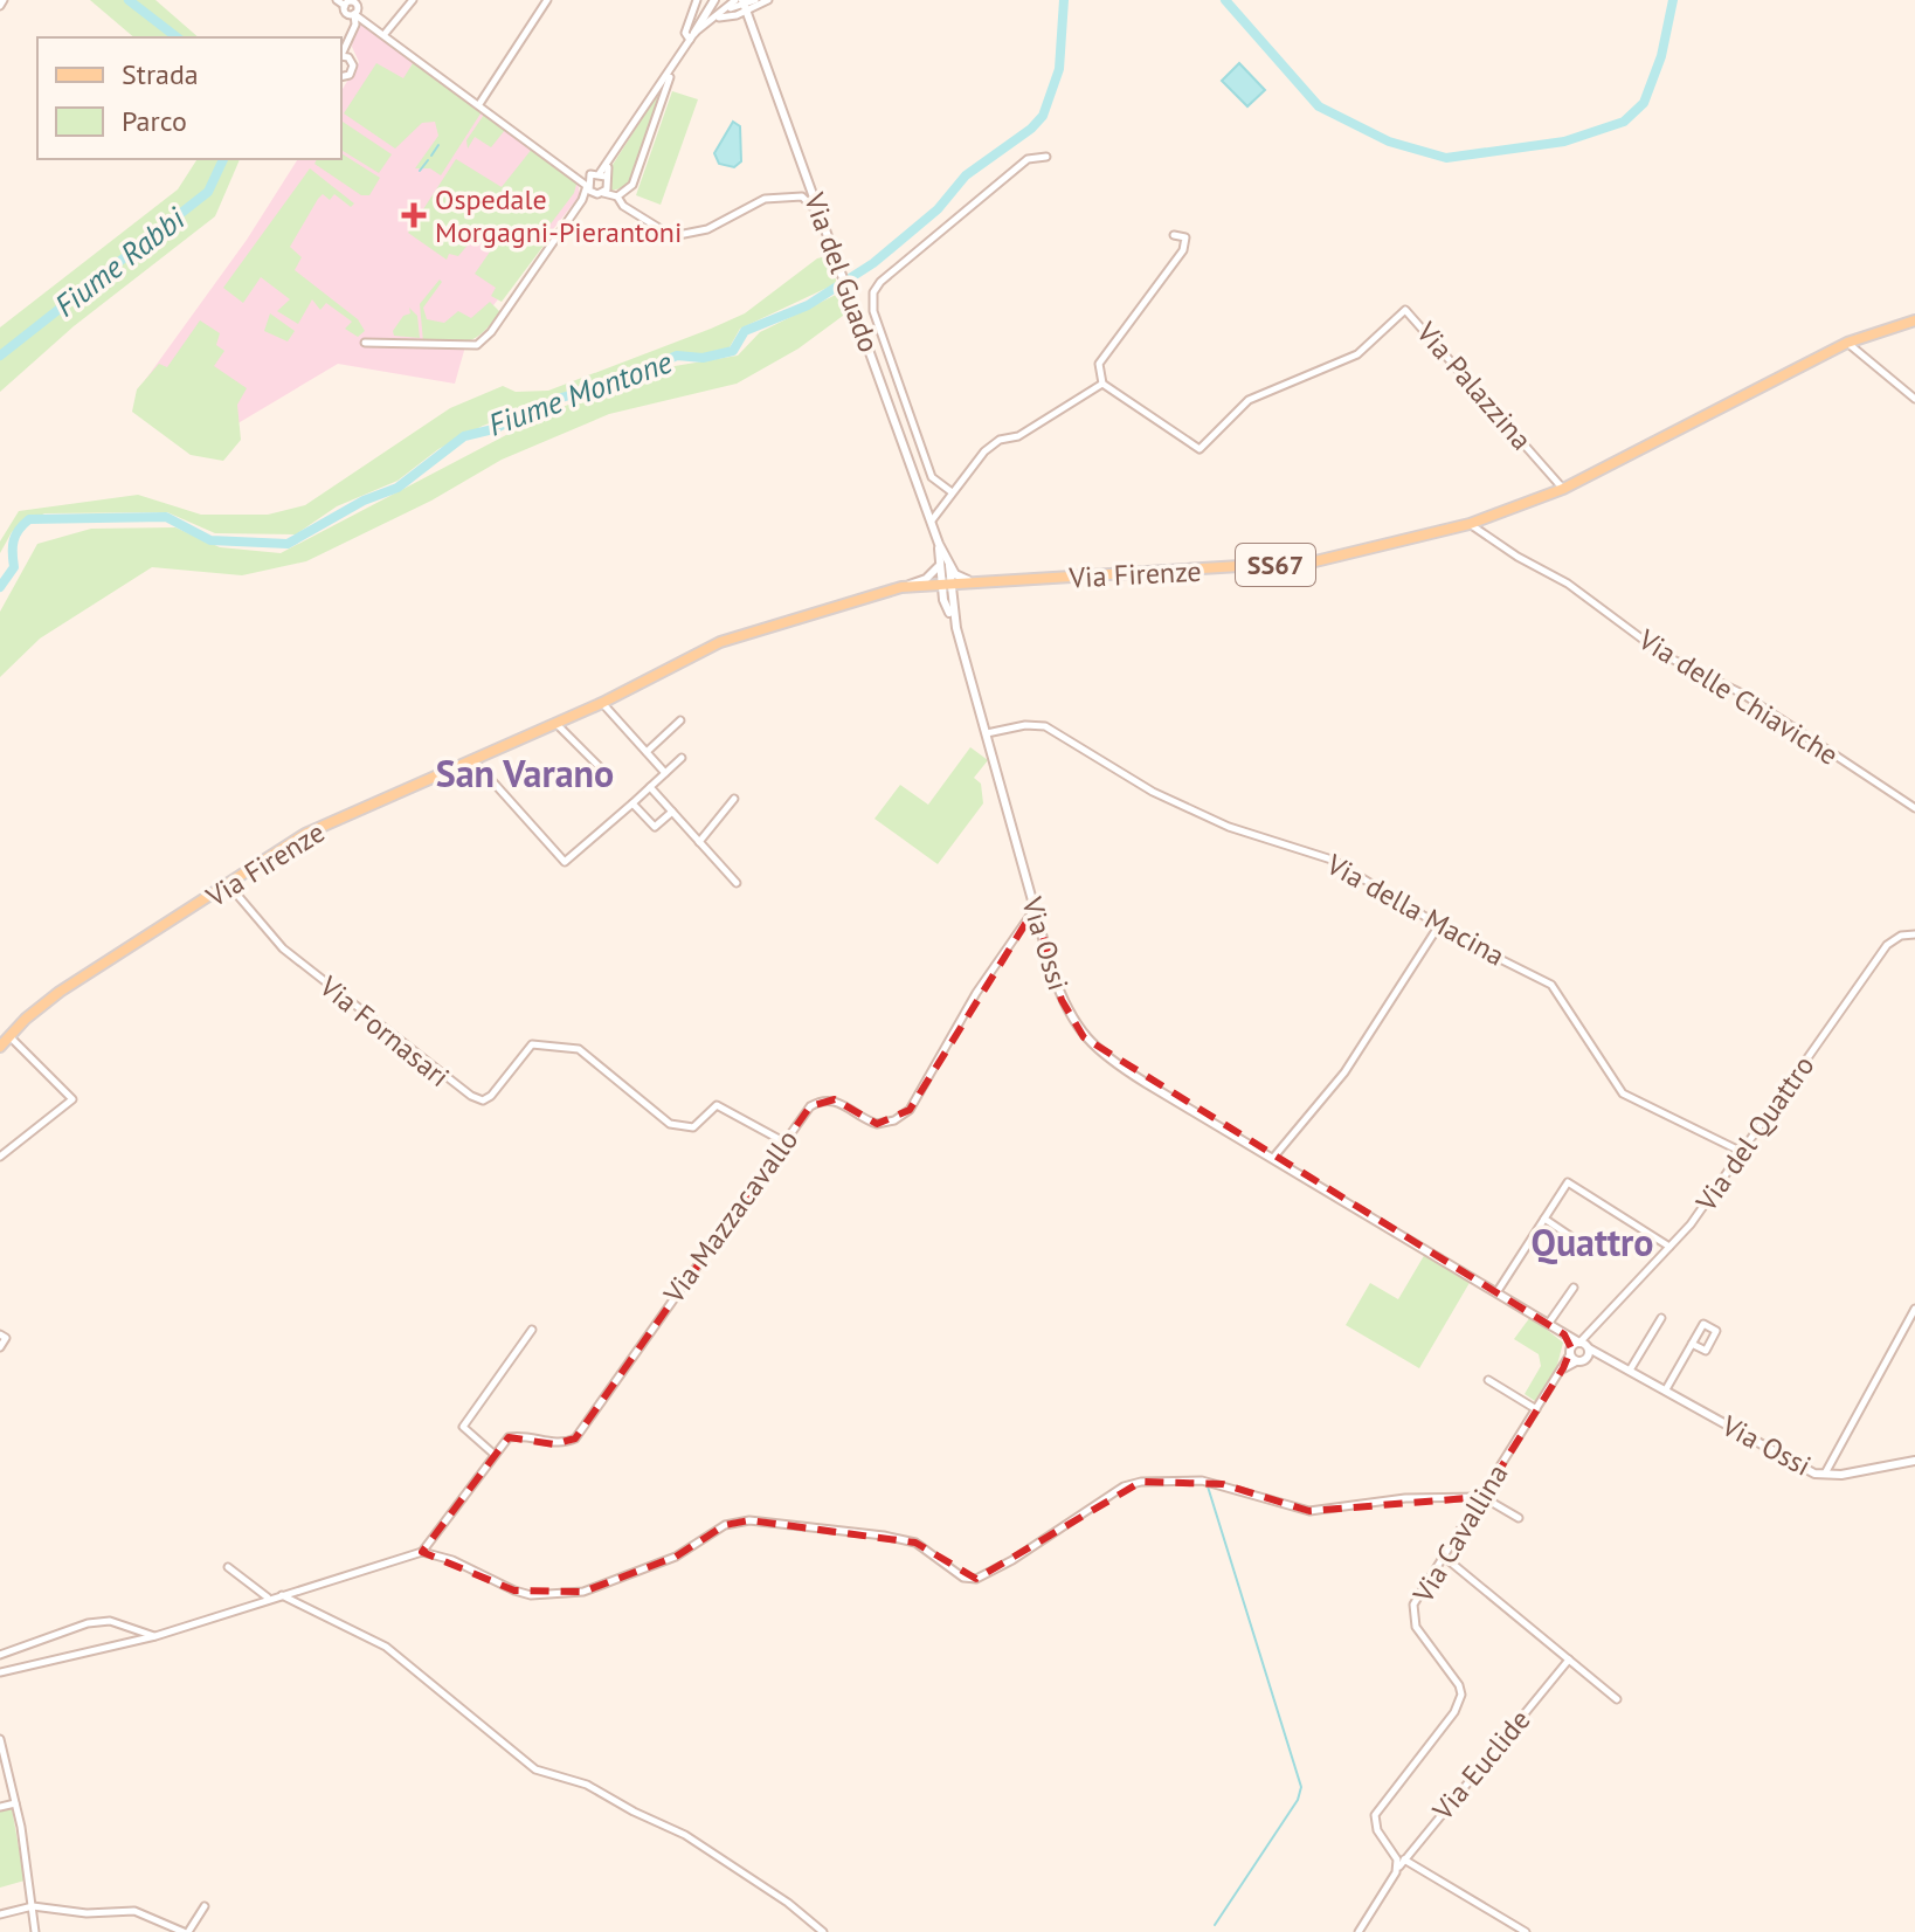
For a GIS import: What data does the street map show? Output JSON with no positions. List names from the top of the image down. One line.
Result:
{"streets":{"main road":["SS67","Via Firenze"],"street":["Via del Guado","Via Palazzina","Via delle Chiaviche","Via della Macina","Via Ossi","Via Fornasari","Via del Quattro","Via Mazzacavallo","Via Cavallina","Via Euclide"]},"crossings":[["Via del Guado","Via Firenze"],["Via del Guado","Via Ossi"],["Via Palazzina","Via Firenze"],["Via Firenze","Via delle Chiaviche"],["Via Firenze","Via Ossi"],["Via Firenze","Via Fornasari"],["Via della Macina","Via Ossi"],["Via della Macina","Via del Quattro"],["Via Ossi","Via del Quattro"],["Via Ossi","Via Mazzacavallo"],["Via Ossi","Via Cavallina"],["Via Fornasari","Via Mazzacavallo"],["Via Cavallina","Via Euclide"]],"districts":["San Varano","Quattro"],"water":["Fiume Rabbi","Fiume Montone"],"places":{"health":["Ospedale Morgagni-Pierantoni"]},"legend":["Strada","Parco"]}
